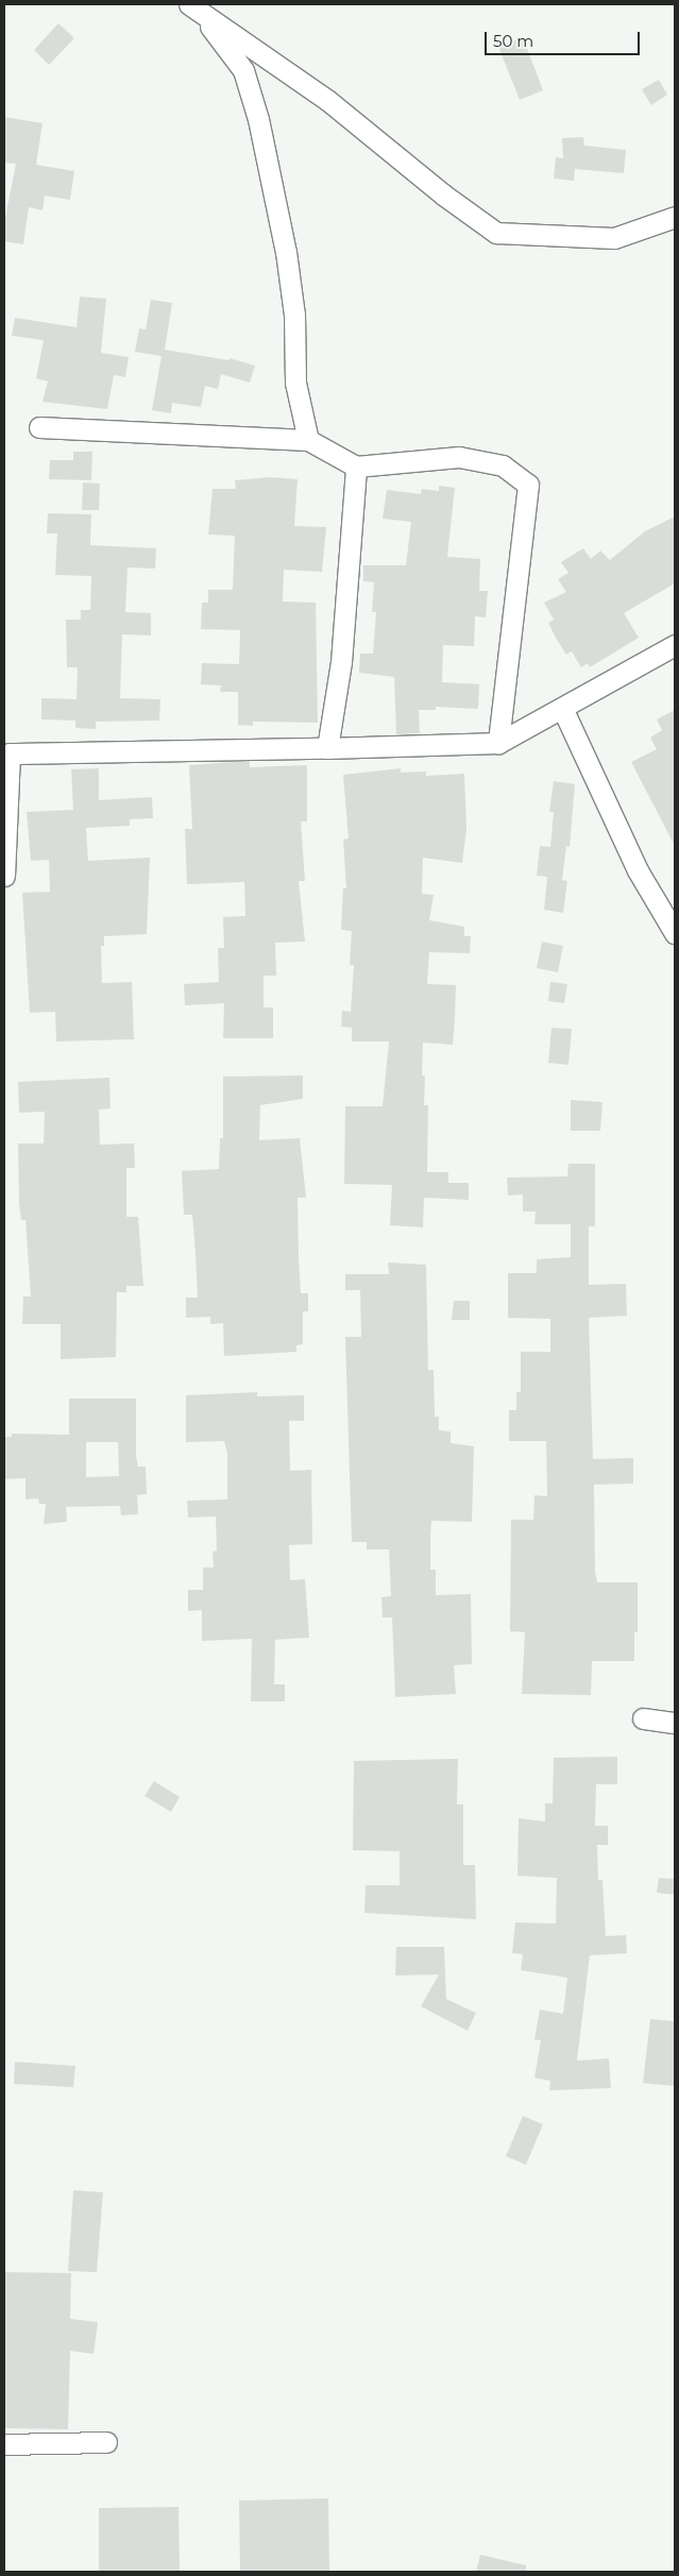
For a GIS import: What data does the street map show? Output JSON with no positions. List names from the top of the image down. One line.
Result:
{"scale_bar":"50 m"}
